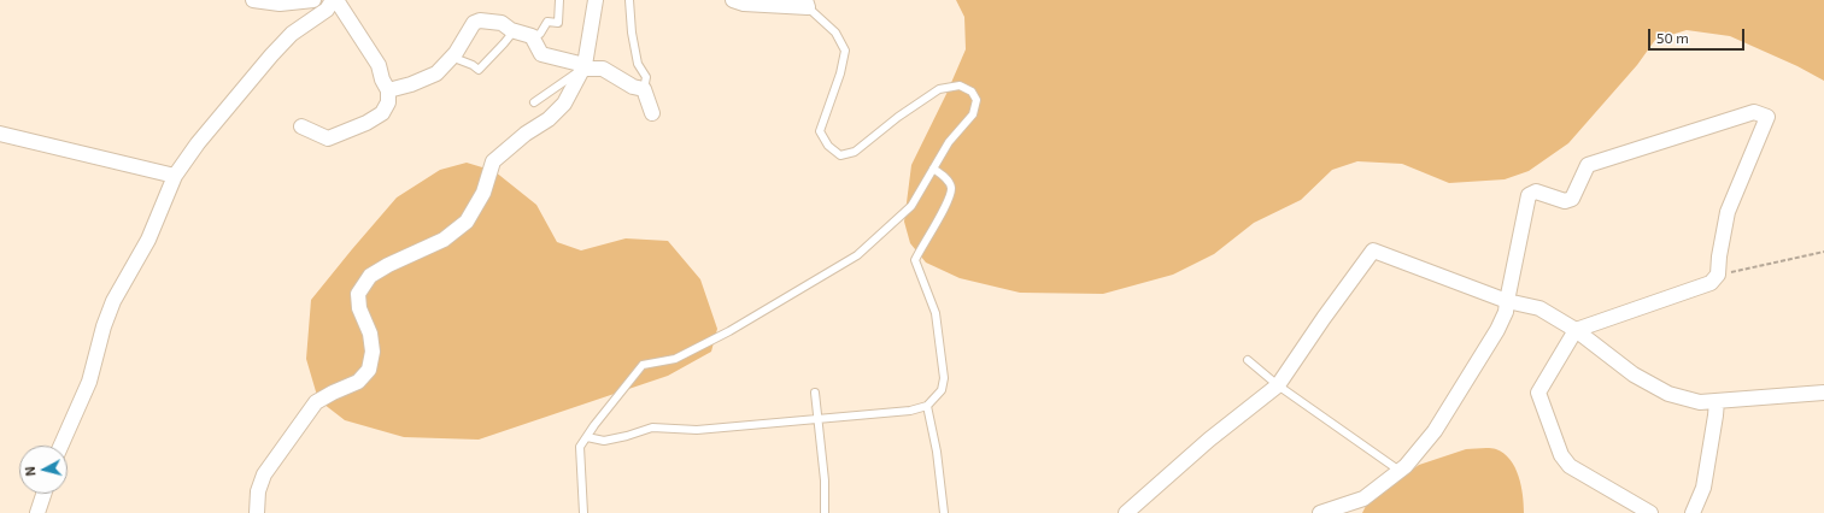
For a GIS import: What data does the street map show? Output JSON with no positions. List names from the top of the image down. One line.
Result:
{"scale_bar":"50 m","north":"left"}
